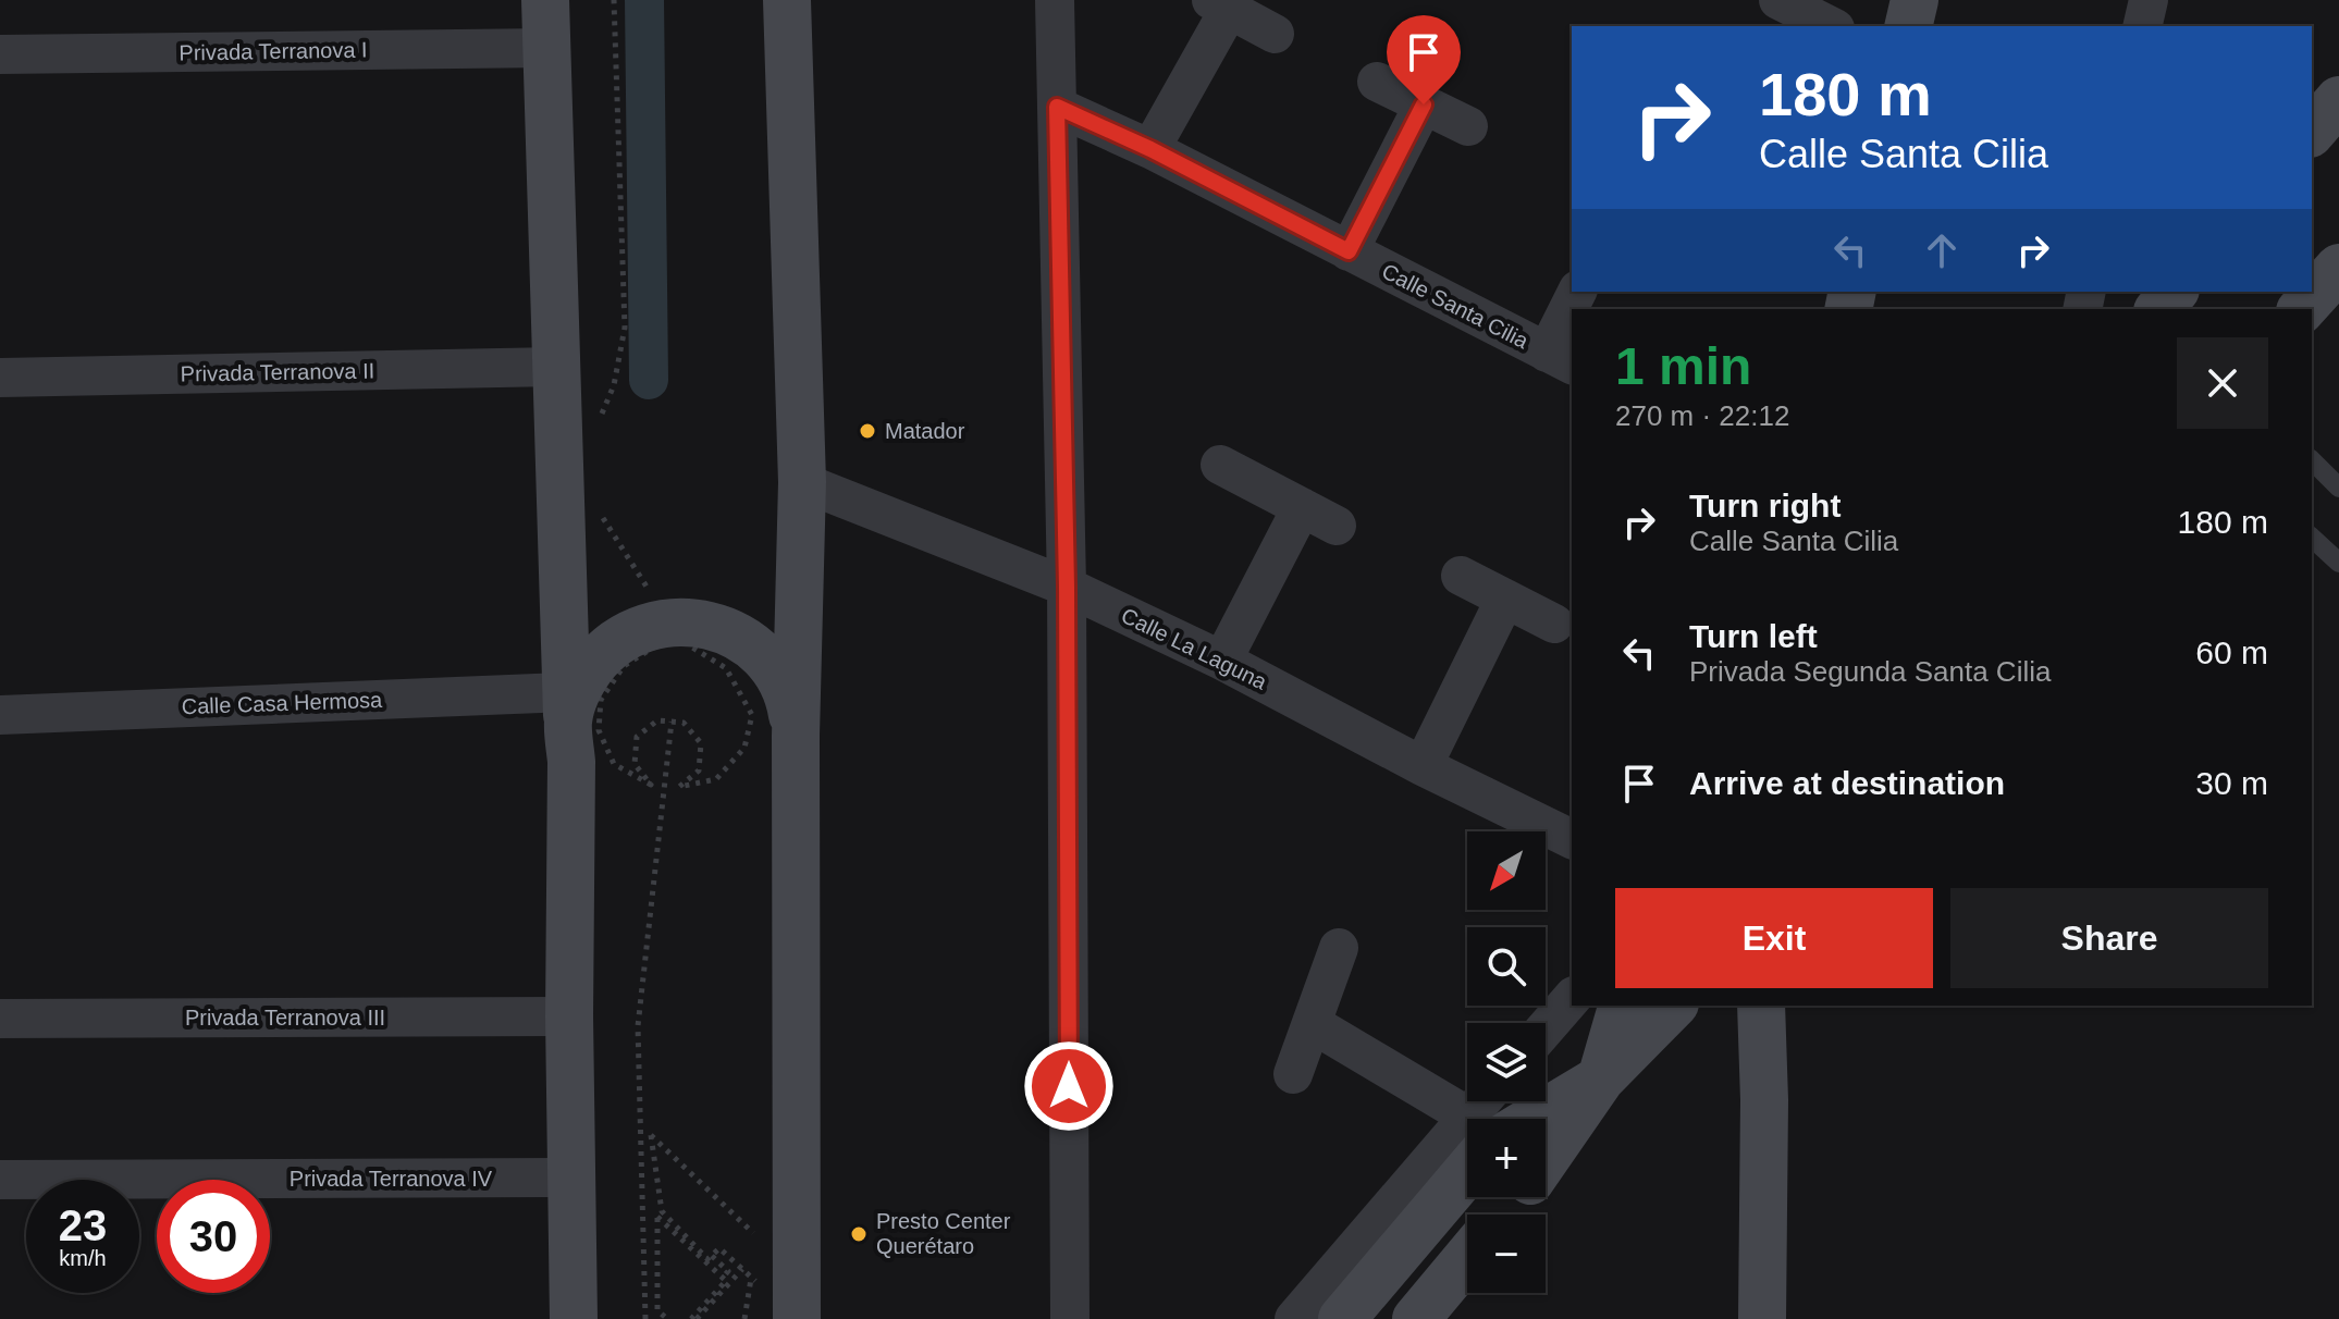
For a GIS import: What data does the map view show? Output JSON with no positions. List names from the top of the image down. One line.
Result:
{"streets":{"street":["Privada Terranova I","Calle Santa Cilia","Privada Terranova II","Calle La Laguna","Calle Casa Hermosa","Privada Terranova III","Privada Terranova IV"]},"places":["Matador","Presto Center Querétaro"],"north":"bottom left","page":{"turn":["180 m","Calle Santa Cilia"],"heading":["1 min","270 m · 22:12"],"list":[{"name":"Turn right","note":"Calle Santa Cilia","value":"180 m"},{"name":"Turn left","note":"Privada Segunda Santa Cilia","value":"60 m"},{"name":"Arrive at destination","value":"30 m"}],"map_buttons":["+","−"],"buttons":["Exit","Share"],"speed":"23 km/h","limit":"30"}}
